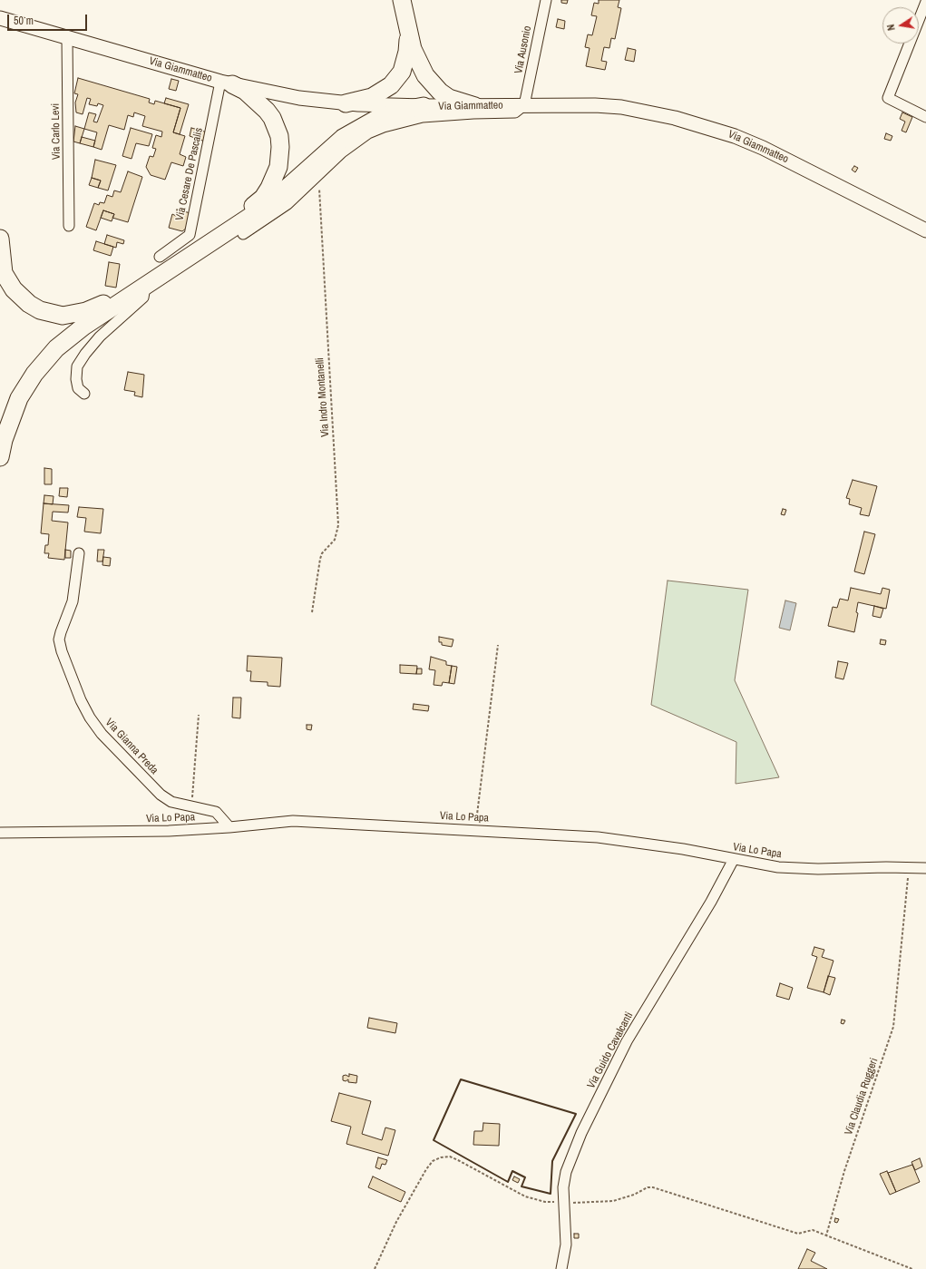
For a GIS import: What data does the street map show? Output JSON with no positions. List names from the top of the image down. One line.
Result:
{"streets":{"street":["Via Ausonio","Via Giammatteo","Via Carlo Levi","Via Cesare De Pascalis","Via Gianna Preda","Via Lo Papa","Via Guido Cavalcanti"],"path":["Via Indro Montanelli","Via Claudia Ruggeri"]},"crossings":[["Via Ausonio","Via Giammatteo"],["Via Giammatteo","Via Carlo Levi"],["Via Giammatteo","Via Cesare De Pascalis"],["Via Gianna Preda","Via Lo Papa"],["Via Lo Papa","Via Guido Cavalcanti"],["Via Lo Papa","Via Claudia Ruggeri"]],"scale_bar":"50 m","north":"left"}
